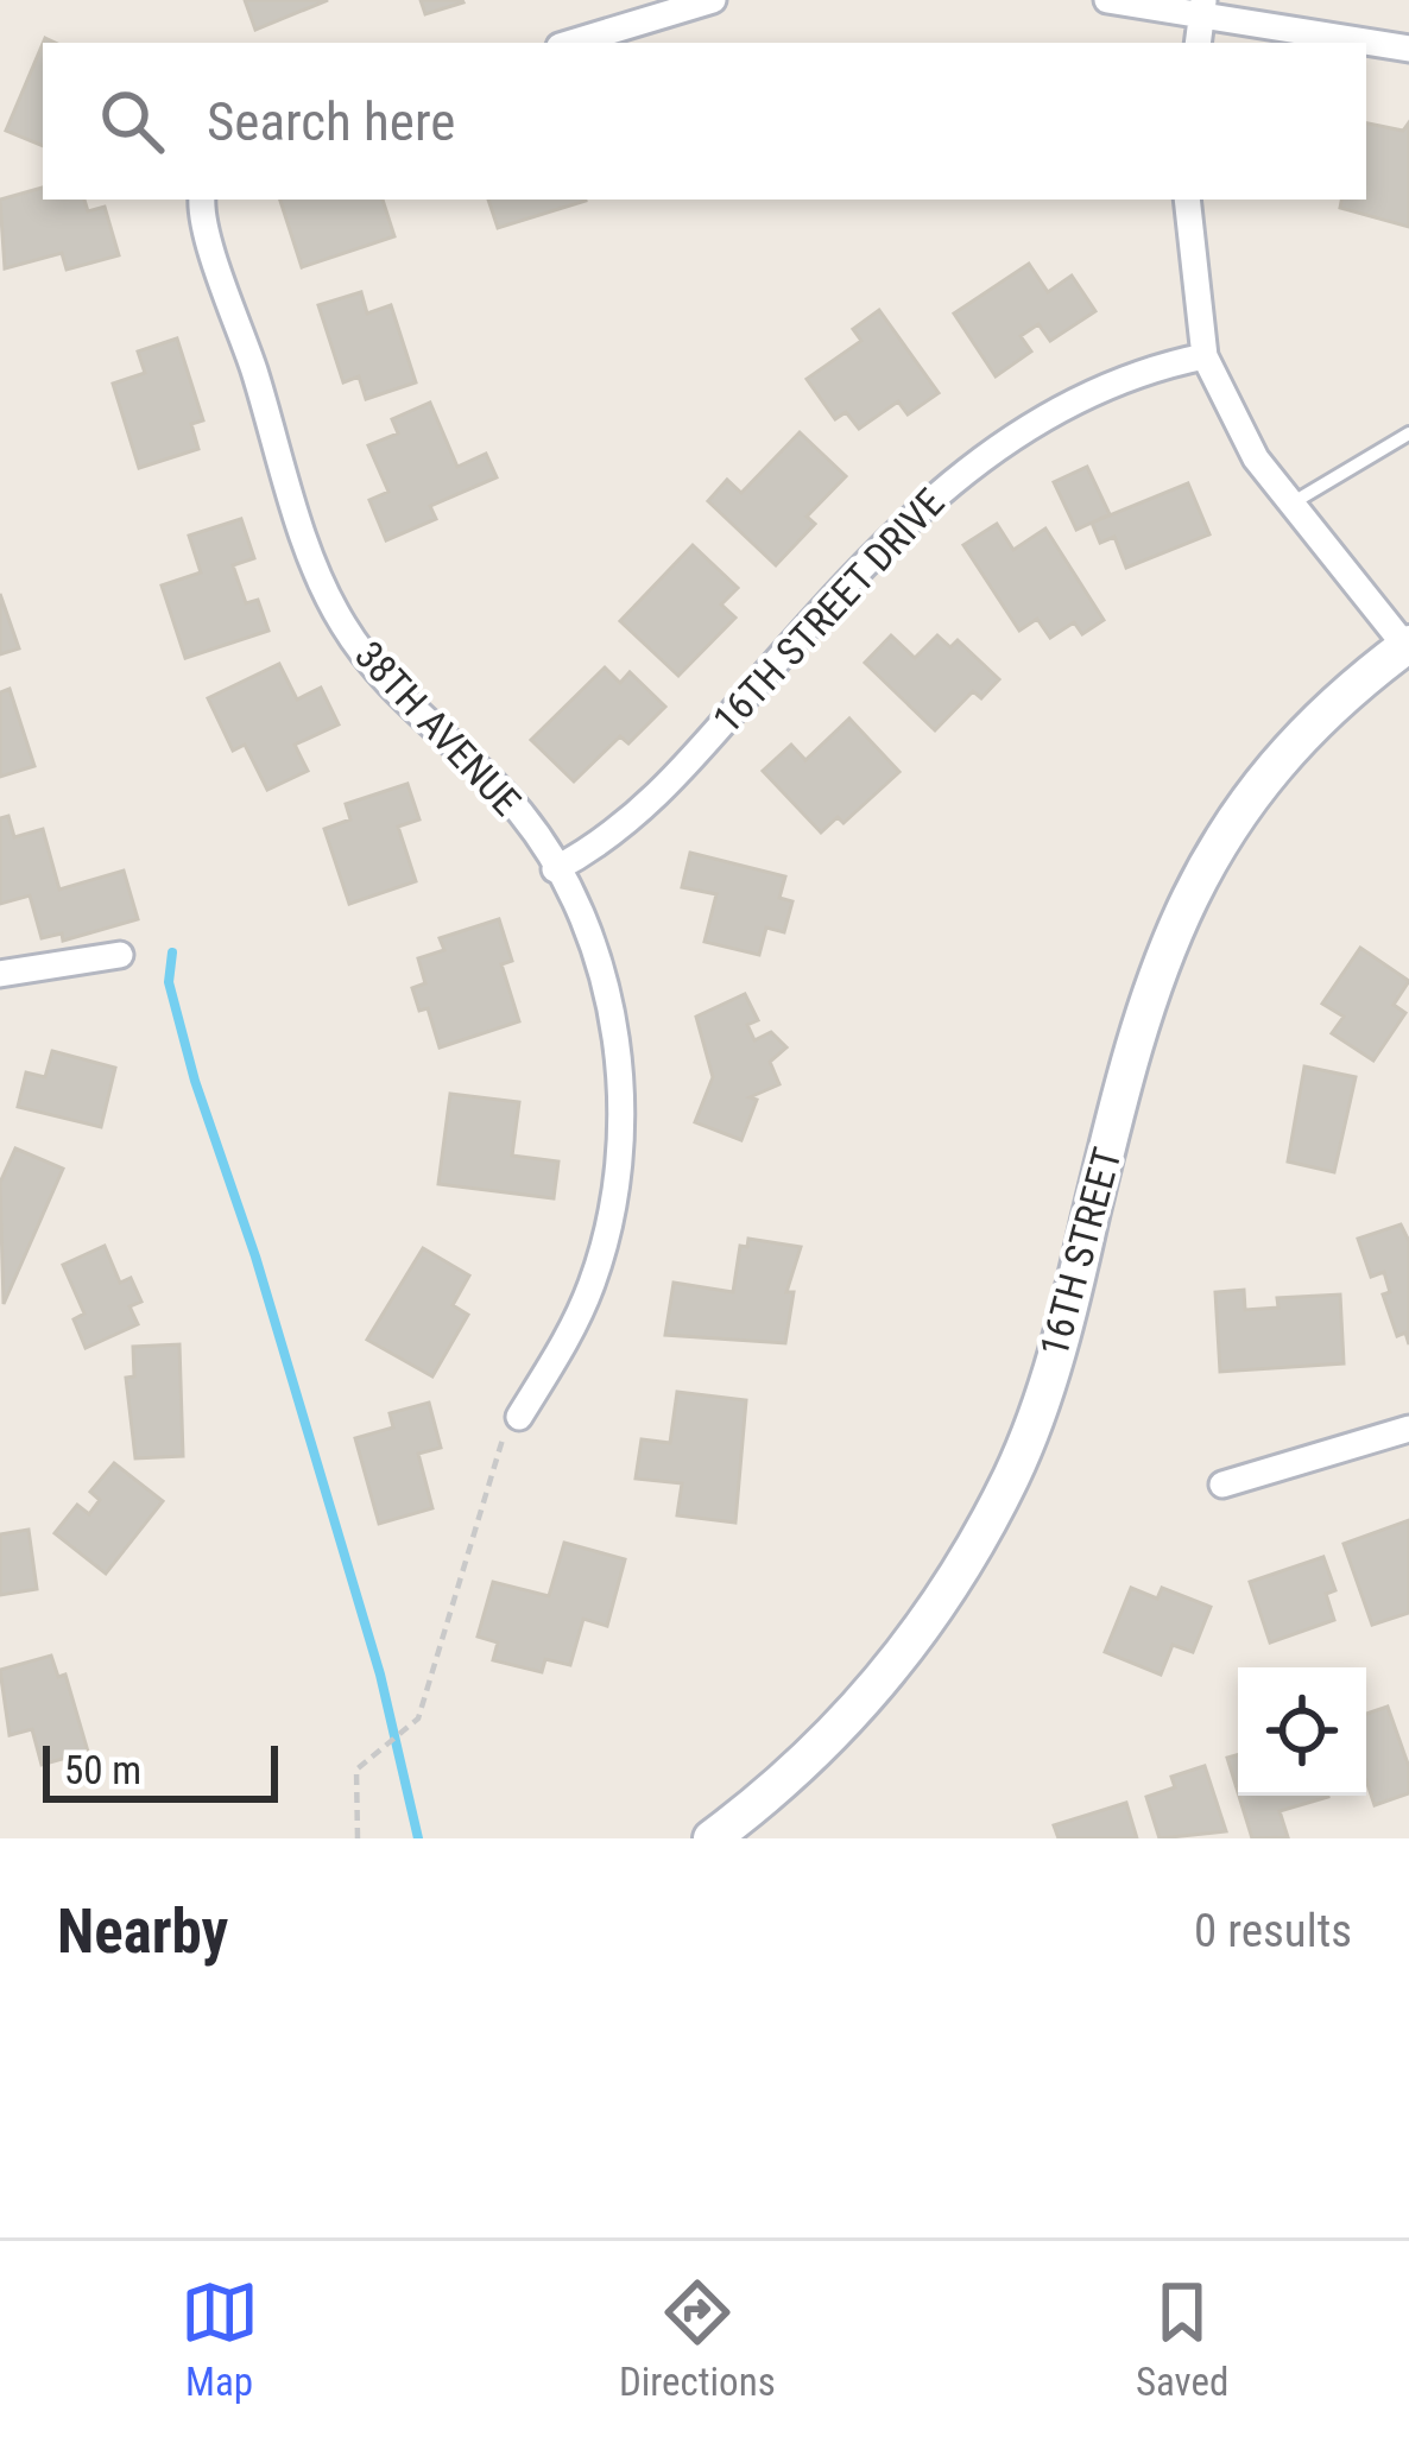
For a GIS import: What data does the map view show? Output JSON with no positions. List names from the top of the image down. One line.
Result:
{"streets":{"main road":["16TH STREET"],"street":["16TH STREET DRIVE","38TH AVENUE"]},"crossings":[["16TH STREET DRIVE","38TH AVENUE"]],"scale_bar":"50 m","page":{"search":"Search here","scale":"50 m","heading":["Nearby","0 results"],"nav":["Map","Directions","Saved"]}}
